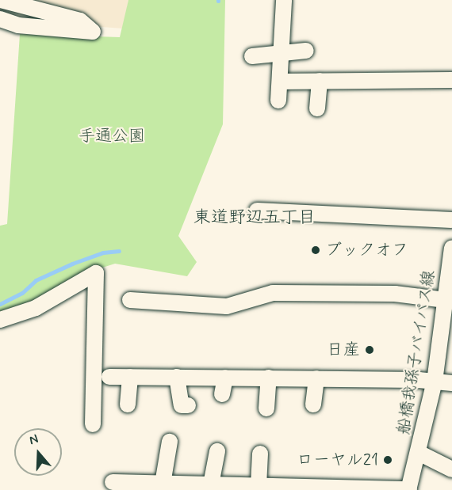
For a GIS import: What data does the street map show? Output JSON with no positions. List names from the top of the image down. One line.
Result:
{"streets":{"street":["船橋我孫子バイパス線"]},"districts":["東道野辺五丁目"],"parks":["手通公園"],"places":["ブックオフ","日産","ローヤル21"],"north":"top"}
